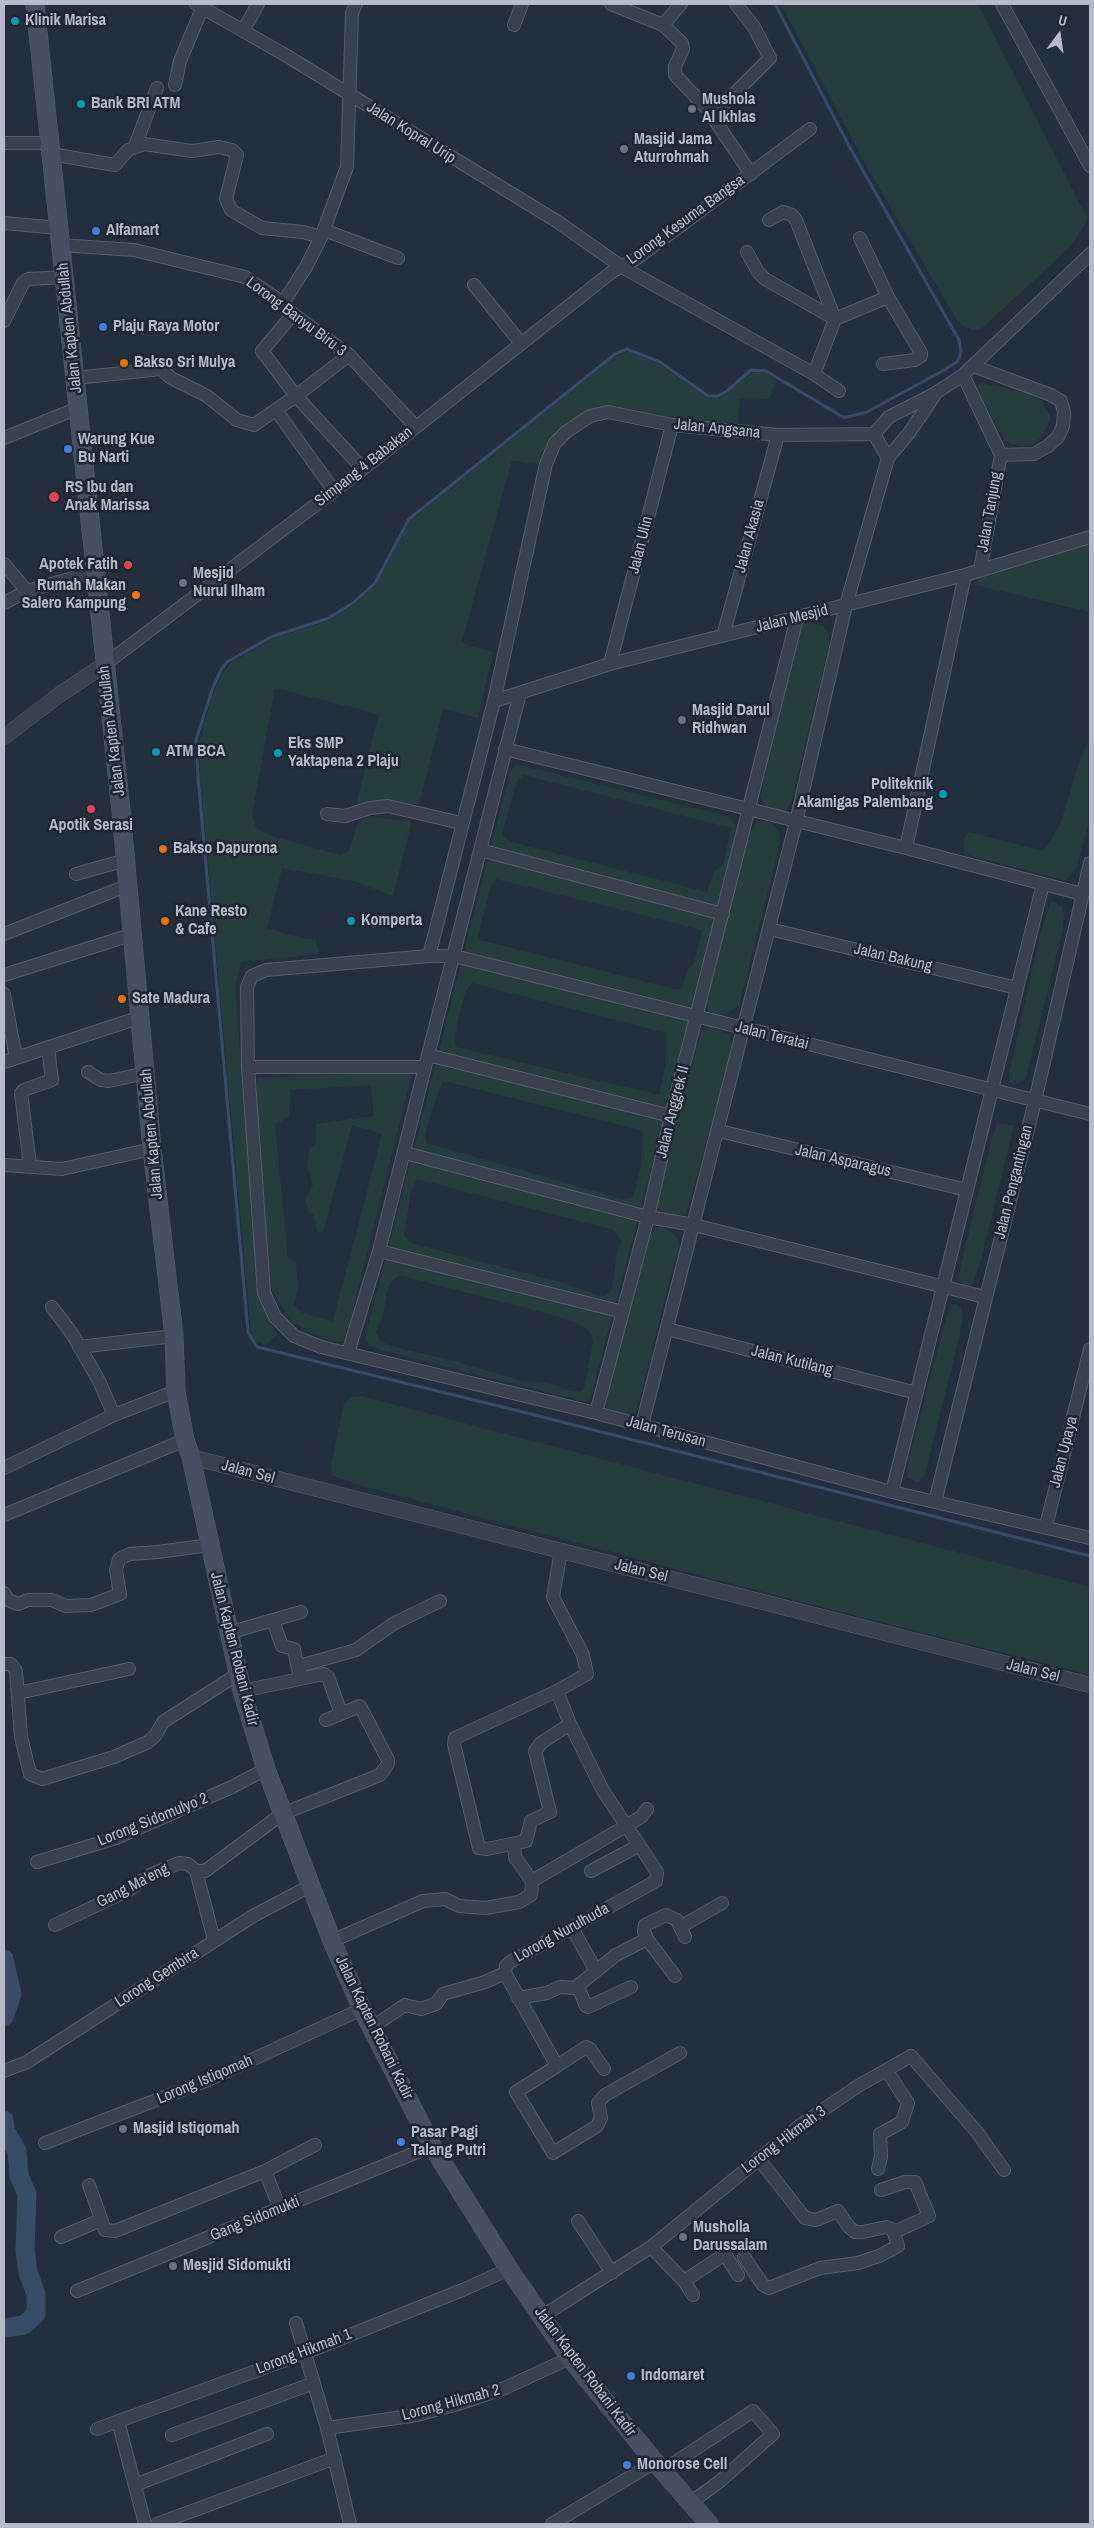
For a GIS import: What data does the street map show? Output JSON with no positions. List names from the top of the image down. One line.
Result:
{"streets":{"main road":["Jalan Kapten Abdullah","Jalan Kapten Robani Kadir"],"street":["Jalan Kopral Urip","Lorong Kesuma Bangsa","Lorong Banyu Biru 3","Jalan Angsana","Simpang 4 Babakan","Jalan Tanjung","Jalan Akasia","Jalan Ulin","Jalan Mesjid","Jalan Bakung","Jalan Teratai","Jalan Anggrek II","Jalan Asparagus","Jalan Pengantingan","Jalan Kutilang","Jalan Terusan","Jalan Upaya","Jalan Sel","Lorong Sidomulyo 2","Gang Ma'eng","Lorong Nurulhuda","Lorong Gembira","Lorong Istiqomah","Lorong Hikmah 3","Gang Sidomukti","Lorong Hikmah 1","Lorong Hikmah 2"]},"crossings":[["Jalan Kopral Urip","Lorong Kesuma Bangsa"],["Jalan Kopral Urip","Simpang 4 Babakan"],["Lorong Kesuma Bangsa","Simpang 4 Babakan"],["Lorong Banyu Biru 3","Jalan Kapten Abdullah"],["Lorong Banyu Biru 3","Simpang 4 Babakan"],["Jalan Kapten Abdullah","Simpang 4 Babakan"],["Jalan Kapten Abdullah","Jalan Sel"],["Jalan Kapten Abdullah","Jalan Kapten Robani Kadir"],["Jalan Angsana","Jalan Akasia"],["Jalan Angsana","Jalan Ulin"],["Jalan Angsana","Jalan Mesjid"],["Jalan Angsana","Jalan Teratai"],["Jalan Tanjung","Jalan Mesjid"],["Jalan Akasia","Jalan Mesjid"],["Jalan Ulin","Jalan Mesjid"],["Jalan Mesjid","Jalan Anggrek II"],["Jalan Teratai","Jalan Anggrek II"],["Jalan Teratai","Jalan Pengantingan"],["Jalan Teratai","Jalan Terusan"],["Jalan Anggrek II","Jalan Terusan"],["Jalan Pengantingan","Jalan Terusan"],["Jalan Terusan","Jalan Upaya"],["Jalan Sel","Jalan Kapten Robani Kadir"],["Jalan Kapten Robani Kadir","Lorong Sidomulyo 2"],["Jalan Kapten Robani Kadir","Gang Ma'eng"],["Jalan Kapten Robani Kadir","Lorong Nurulhuda"],["Jalan Kapten Robani Kadir","Lorong Gembira"],["Jalan Kapten Robani Kadir","Lorong Istiqomah"],["Jalan Kapten Robani Kadir","Lorong Hikmah 3"],["Jalan Kapten Robani Kadir","Gang Sidomukti"],["Jalan Kapten Robani Kadir","Lorong Hikmah 1"],["Jalan Kapten Robani Kadir","Lorong Hikmah 2"]],"places":["Klinik Marisa","Bank BRI ATM","Mushola Al Ikhlas","Masjid Jama Aturrohmah","Alfamart","Plaju Raya Motor","Bakso Sri Mulya","Warung Kue Bu Narti","RS Ibu dan Anak Marissa","Apotek Fatih","Mesjid Nurul Ilham","Rumah Makan Salero Kampung","Masjid Darul Ridhwan","ATM BCA","Eks SMP Yaktapena 2 Plaju","Politeknik Akamigas Palembang","Apotik Serasi","Bakso Dapurona","Kane Resto & Cafe","Komperta","Sate Madura","Masjid Istiqomah","Pasar Pagi Talang Putri","Musholla Darussalam","Mesjid Sidomukti","Indomaret","Monorose Cell"],"north":"top"}
